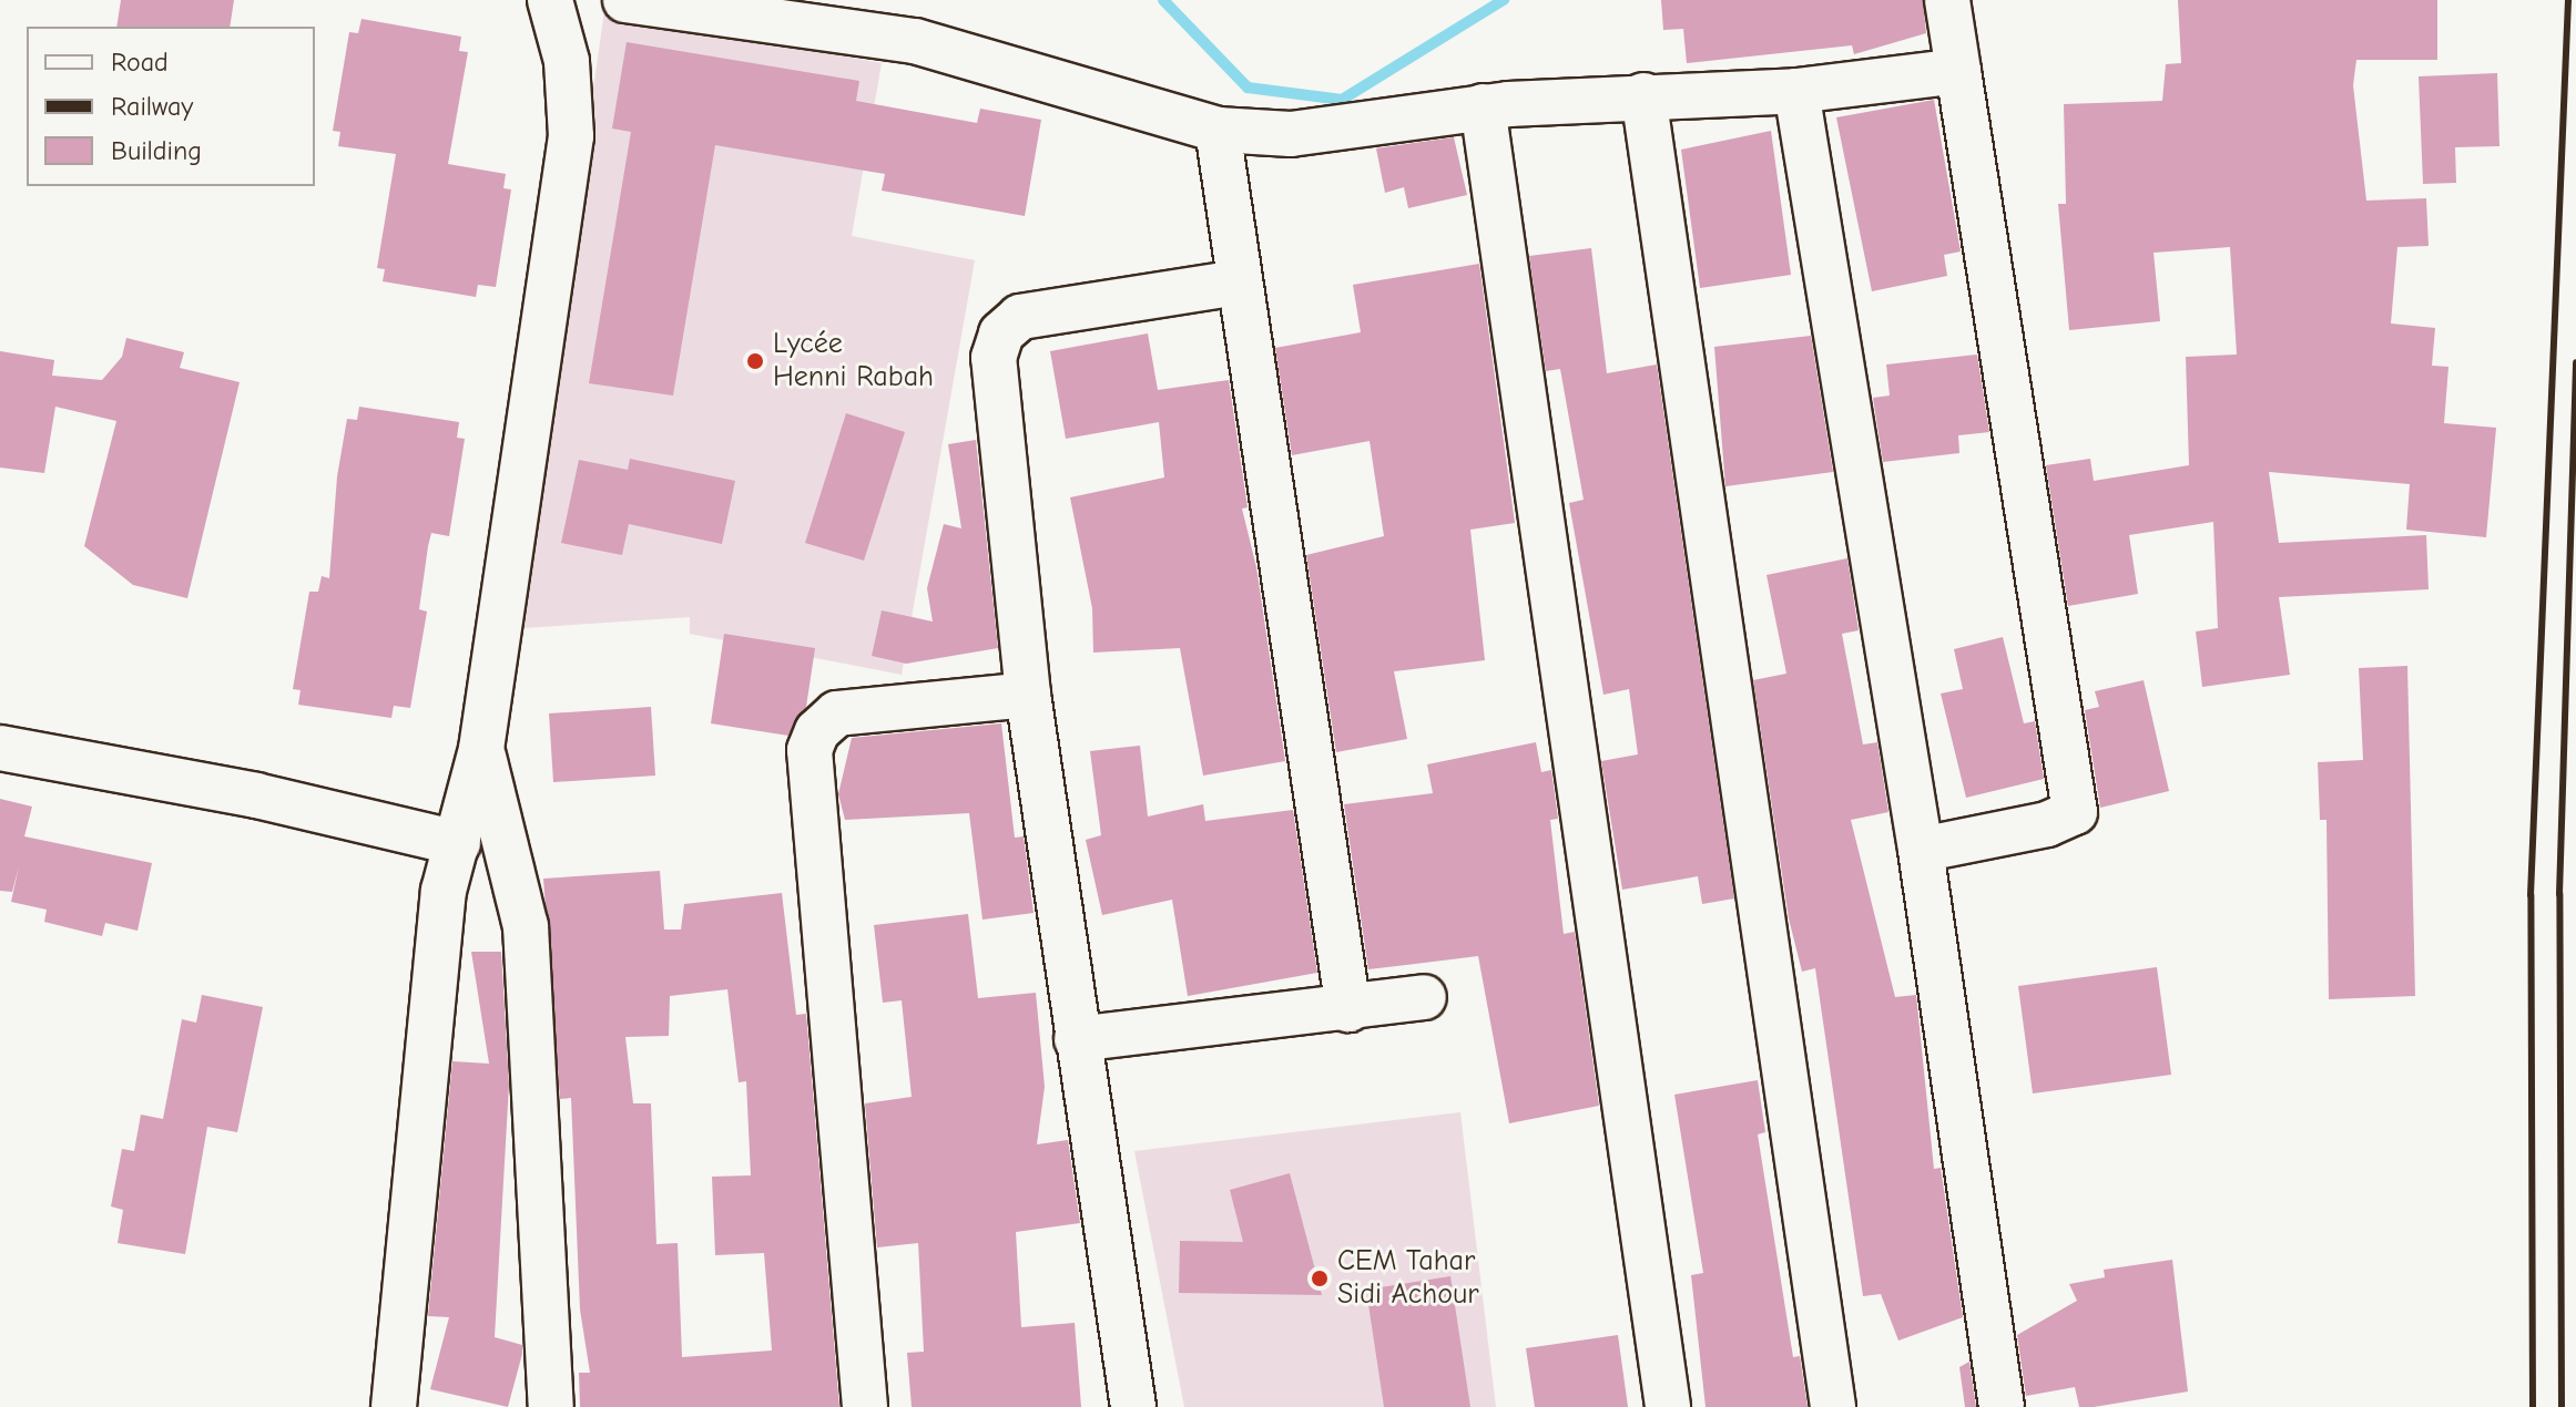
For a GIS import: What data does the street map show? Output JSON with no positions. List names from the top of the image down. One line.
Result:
{"places":["Lycée Henni Rabah","CEM Tahar Sidi Achour"],"legend":["Road","Railway","Building"]}
